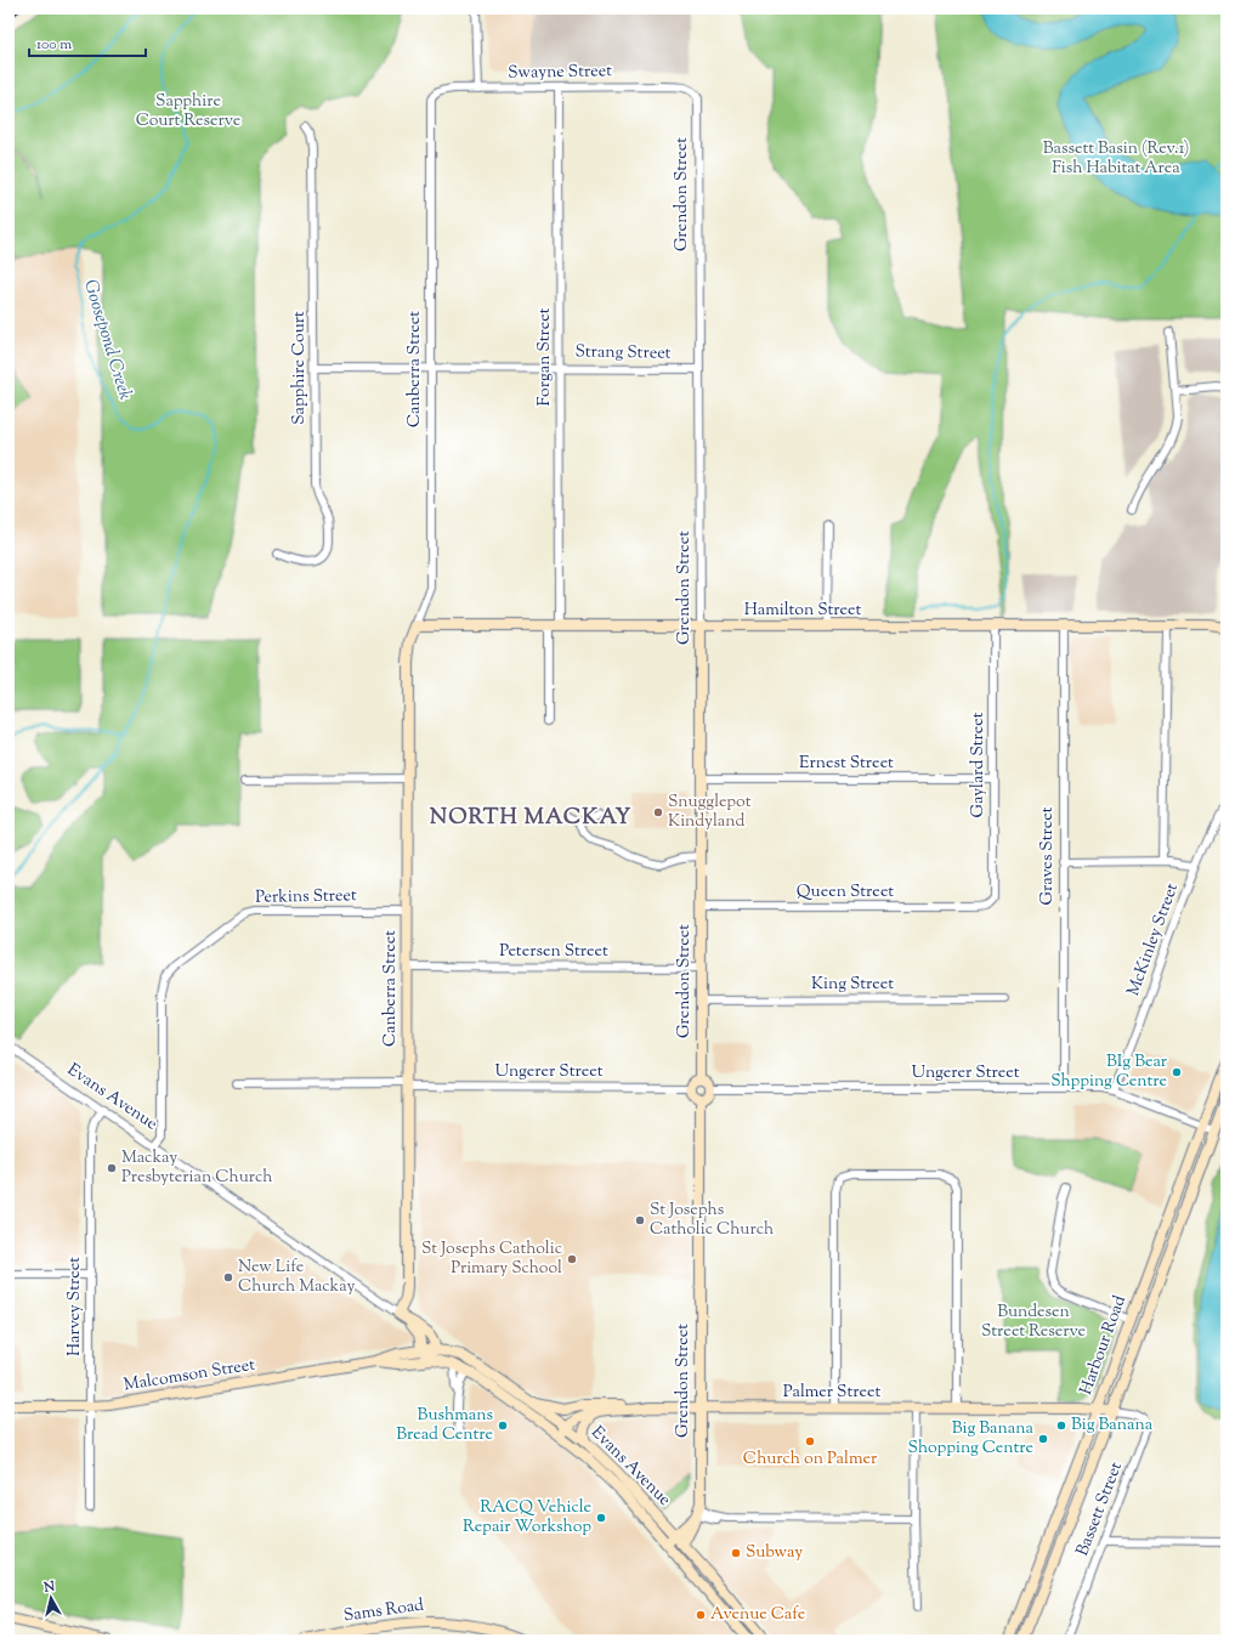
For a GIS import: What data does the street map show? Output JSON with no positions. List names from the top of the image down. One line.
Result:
{"streets":{"street":["Swayne Street","Grendon Street","Strang Street","Forgan Street","Sapphire Court","Canberra Street","Hamilton Street","Ernest Street","Gaylard Street","Graves Street","Queen Street","Perkins Street","McKinley Street","Petersen Street","King Street","Ungerer Street","Evans Avenue","Harvey Street","Harbour Road","Malcomson Street","Palmer Street","Bassett Street","Sams Road"]},"crossings":[["Swayne Street","Grendon Street"],["Swayne Street","Forgan Street"],["Swayne Street","Canberra Street"],["Grendon Street","Strang Street"],["Grendon Street","Hamilton Street"],["Grendon Street","Ernest Street"],["Grendon Street","Queen Street"],["Grendon Street","Petersen Street"],["Grendon Street","King Street"],["Grendon Street","Ungerer Street"],["Grendon Street","Evans Avenue"],["Grendon Street","Palmer Street"],["Strang Street","Forgan Street"],["Strang Street","Sapphire Court"],["Strang Street","Canberra Street"],["Forgan Street","Hamilton Street"],["Canberra Street","Hamilton Street"],["Canberra Street","Perkins Street"],["Canberra Street","Petersen Street"],["Canberra Street","Ungerer Street"],["Canberra Street","Evans Avenue"],["Hamilton Street","Gaylard Street"],["Hamilton Street","Graves Street"],["Ernest Street","Gaylard Street"],["Gaylard Street","Queen Street"],["Graves Street","Ungerer Street"],["Perkins Street","Evans Avenue"],["McKinley Street","Ungerer Street"],["Ungerer Street","Harbour Road"],["Evans Avenue","Harvey Street"],["Evans Avenue","Malcomson Street"],["Evans Avenue","Palmer Street"],["Harvey Street","Malcomson Street"],["Harbour Road","Palmer Street"],["Harbour Road","Bassett Street"],["Palmer Street","Bassett Street"]],"districts":["NORTH MACKAY"],"water":["Goosepond Creek"],"parks":["Sapphire Court Reserve","Bassett Basin (Rev.1) Fish Habitat Area","Bundesen Street Reserve"],"places":["Snugglepot Kindyland","BIg Bear Shpping Centre","Mackay Presbyterian Church","St Josephs Catholic Church","St Josephs Catholic Primary School","New Life Church Mackay","Bushmans Bread Centre","Big Banana","Big Banana Shopping Centre","Church on Palmer","RACQ Vehicle Repair Workshop","Subway","Avenue Cafe"],"scale_bar":"100 m","north":"top"}
